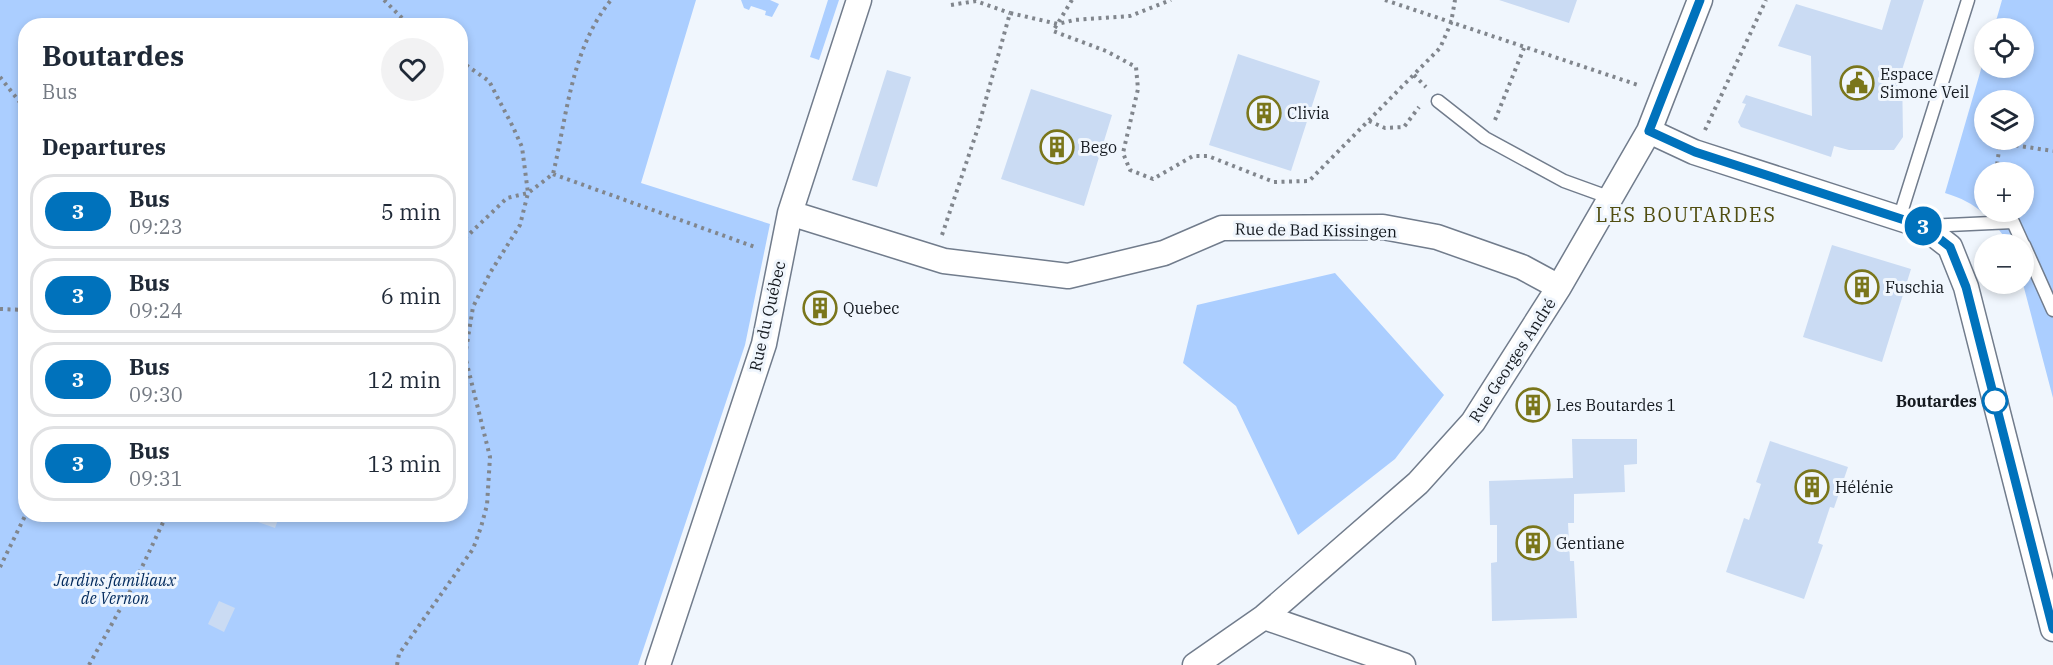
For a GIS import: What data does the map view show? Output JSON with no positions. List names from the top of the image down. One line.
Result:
{"streets":{"street":["Rue de Bad Kissingen","Rue du Québec","Rue Georges André"]},"crossings":[["Rue de Bad Kissingen","Rue du Québec"],["Rue de Bad Kissingen","Rue Georges André"]],"districts":["LES BOUTARDES"],"parks":["Jardins familiaux de Vernon"],"places":{"public building":["Espace Simone Veil"],"building":["Clivia","Bego","Fuschia","Quebec","Les Boutardes 1","Hélénie","Gentiane"],"other":["Boutardes"]},"lines":["bus line 3"],"page":{"on_map":"3","map_buttons":["+","−"],"heading":[["Boutardes","Bus"],"Departures"],"list":[{"mark":"3","name":"Bus","note":"09:23","value":"5 min"},{"mark":"3","name":"Bus","note":"09:24","value":"6 min"},{"mark":"3","name":"Bus","note":"09:30","value":"12 min"},{"mark":"3","name":"Bus","note":"09:31","value":"13 min"}]}}
